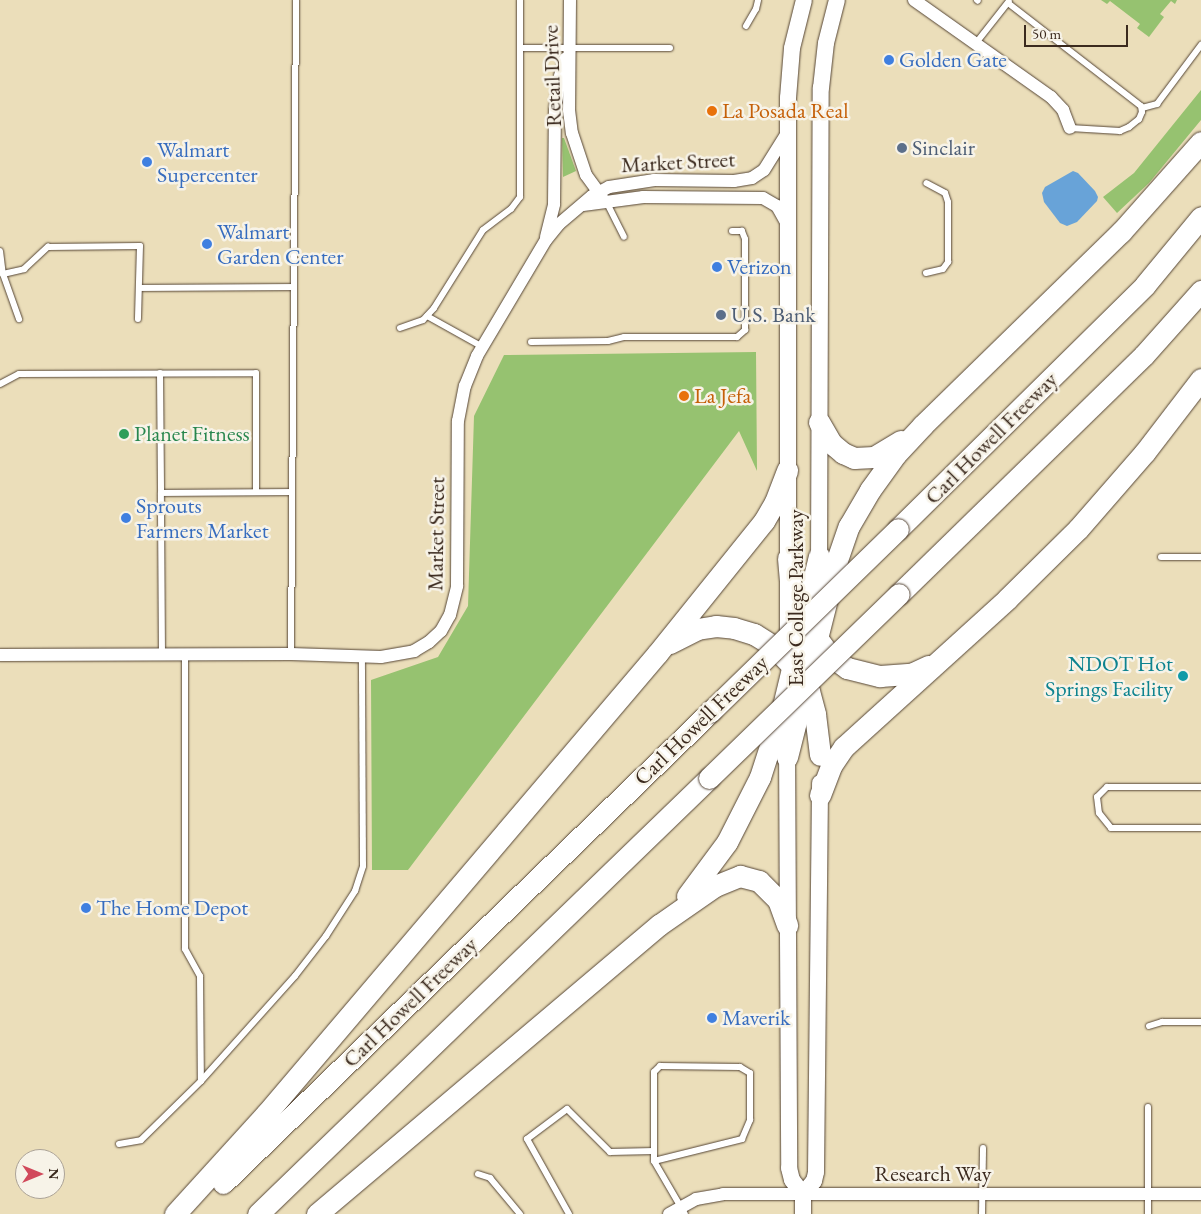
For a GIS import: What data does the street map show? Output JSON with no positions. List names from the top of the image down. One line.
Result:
{"streets":{"highway":["Carl Howell Freeway"],"main road":["East College Parkway"],"street":["Retail Drive","Market Street","Research Way"]},"crossings":[["Retail Drive","Market Street"],["Market Street","East College Parkway"],["East College Parkway","Research Way"]],"places":["Golden Gate","La Posada Real","Sinclair","Walmart Supercenter","Walmart Garden Center","Verizon","U.S. Bank","La Jefa","Planet Fitness","Sprouts Farmers Market","NDOT Hot Springs Facility","The Home Depot","Maverik"],"scale_bar":"50 m","north":"right"}
